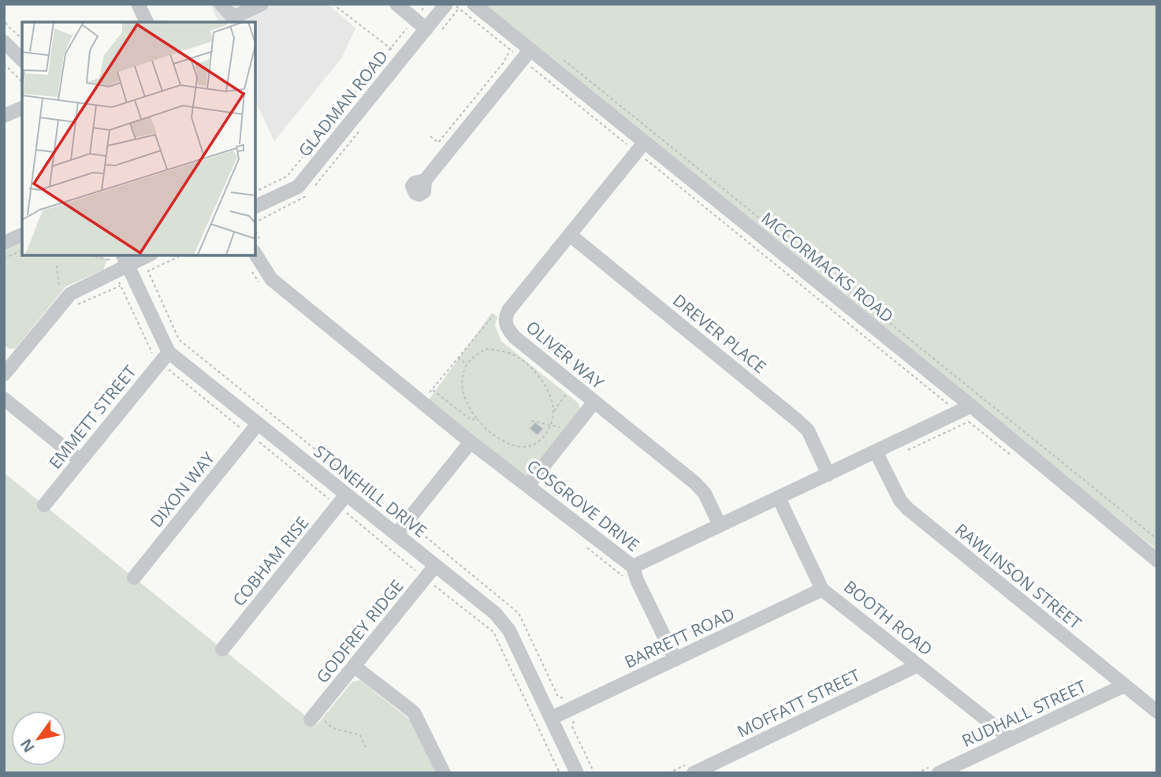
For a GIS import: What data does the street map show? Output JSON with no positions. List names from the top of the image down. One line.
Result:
{"streets":{"street":["GLADMAN ROAD","MCCORMACKS ROAD","DREVER PLACE","OLIVER WAY","EMMETT STREET","DIXON WAY","STONEHILL DRIVE","COSGROVE DRIVE","COBHAM RISE","RAWLINSON STREET","BOOTH ROAD","GODFREY RIDGE","BARRETT ROAD","MOFFATT STREET","RUDHALL STREET"]},"crossings":[["MCCORMACKS ROAD","OLIVER WAY"],["MCCORMACKS ROAD","COSGROVE DRIVE"],["DREVER PLACE","OLIVER WAY"],["DREVER PLACE","COSGROVE DRIVE"],["OLIVER WAY","COSGROVE DRIVE"],["EMMETT STREET","STONEHILL DRIVE"],["DIXON WAY","STONEHILL DRIVE"],["STONEHILL DRIVE","COBHAM RISE"],["STONEHILL DRIVE","GODFREY RIDGE"],["STONEHILL DRIVE","BARRETT ROAD"],["COSGROVE DRIVE","RAWLINSON STREET"],["COSGROVE DRIVE","BOOTH ROAD"],["RAWLINSON STREET","RUDHALL STREET"],["BOOTH ROAD","BARRETT ROAD"],["BOOTH ROAD","MOFFATT STREET"],["BOOTH ROAD","RUDHALL STREET"]],"north":"bottom left"}
